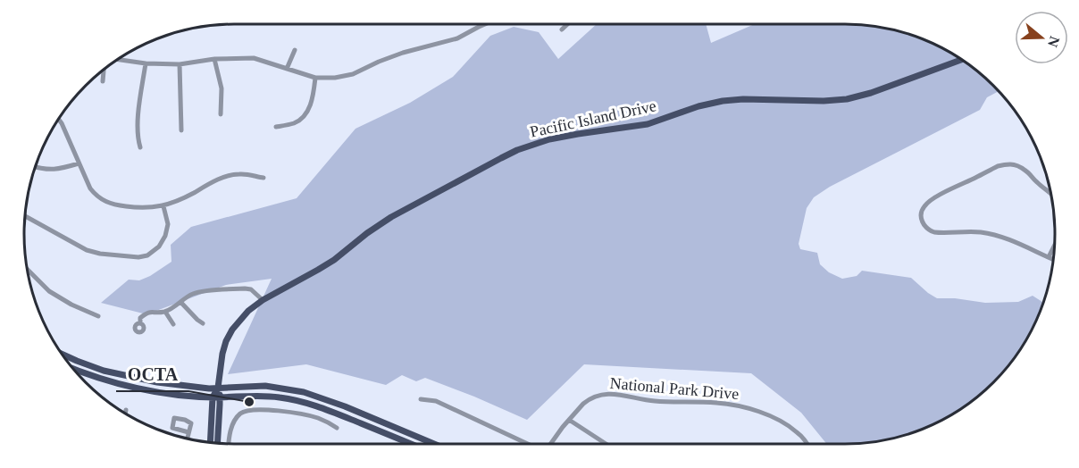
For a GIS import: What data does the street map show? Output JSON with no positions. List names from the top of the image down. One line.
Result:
{"streets":{"main road":["Pacific Island Drive"],"street":["National Park Drive"]},"places":["OCTA"],"north":"right"}
